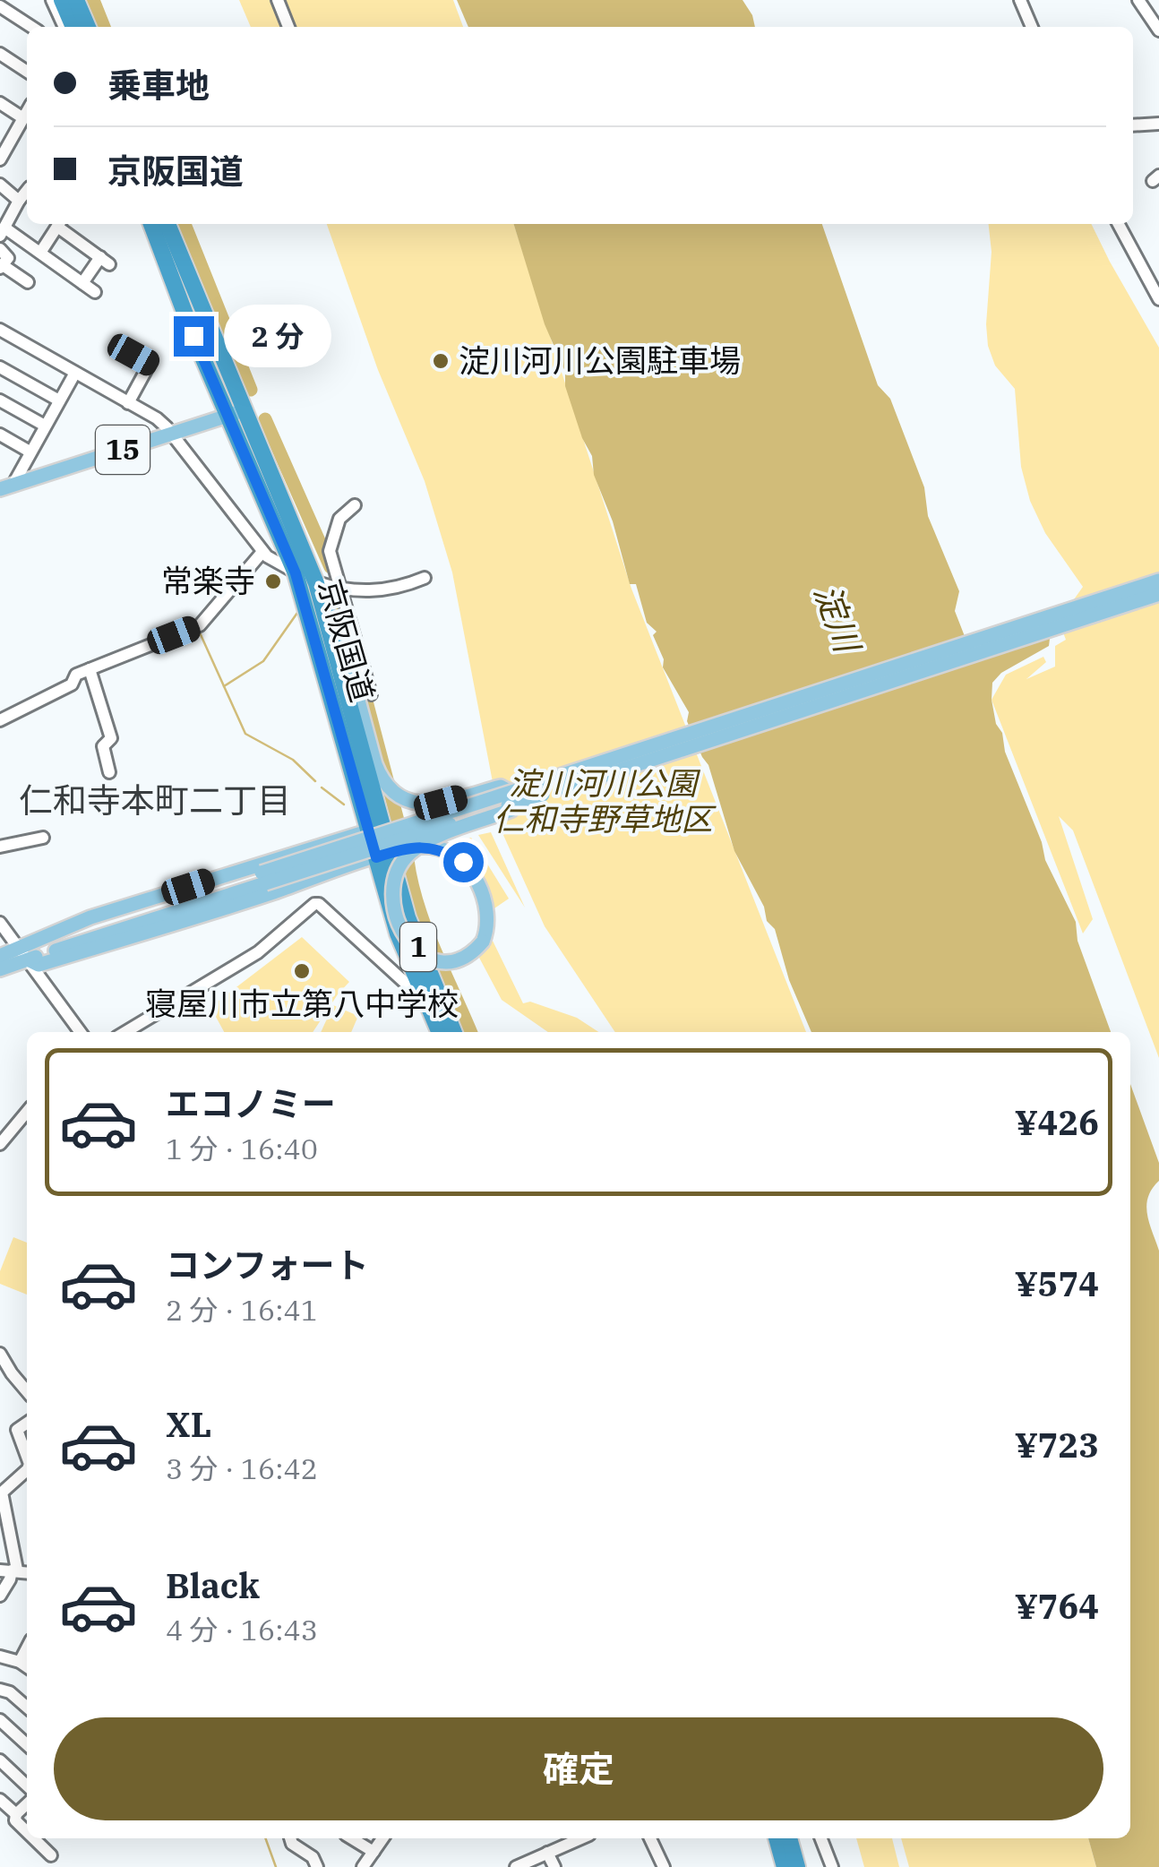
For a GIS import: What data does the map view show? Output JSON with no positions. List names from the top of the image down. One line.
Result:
{"streets":{"highway":["京阪国道","1"],"main road":["15"]},"crossings":[["15","京阪国道"]],"districts":["仁和寺本町二丁目"],"water":["淀川"],"parks":["淀川河川公園 仁和寺野草地区"],"places":["淀川河川公園駐車場","常楽寺","寝屋川市立第八中学校"],"page":{"banner":["乗車地","京阪国道"],"bubble":"2 分","list":[{"name":"エコノミー","note":"1 分 · 16:40","value":"¥426"},{"name":"コンフォート","note":"2 分 · 16:41","value":"¥574"},{"name":"XL","note":"3 分 · 16:42","value":"¥723"},{"name":"Black","note":"4 分 · 16:43","value":"¥764"}],"buttons":"確定"}}
